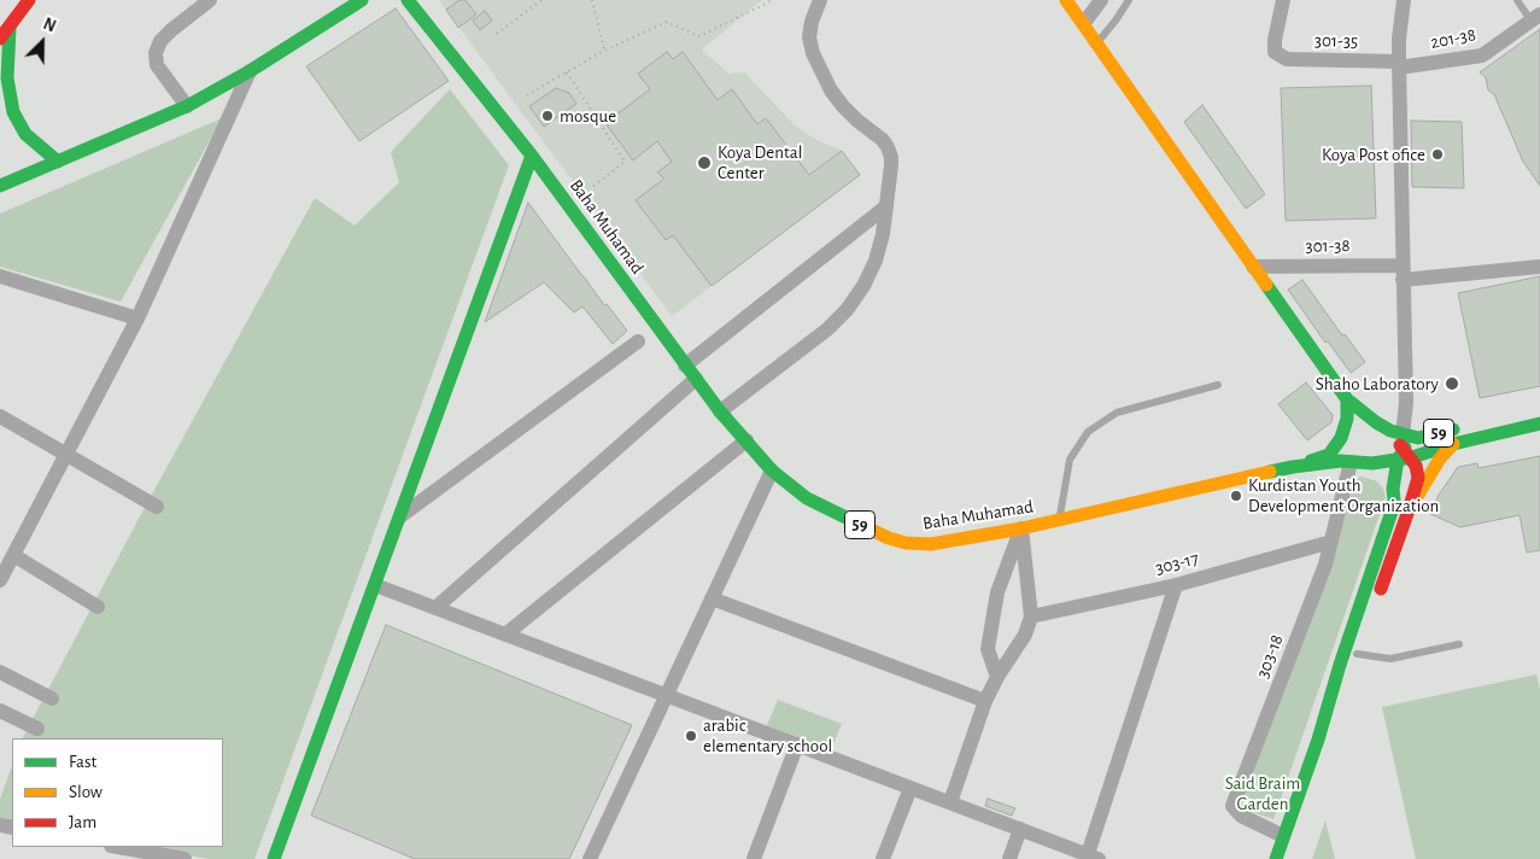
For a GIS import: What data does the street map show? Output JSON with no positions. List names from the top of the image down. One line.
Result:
{"streets":{"main road":["Baha Muhamad","59"],"street":["201-38","301-35","301-38","303-17","303-18"]},"crossings":[["201-38","301-35"],["Baha Muhamad","59"],["Baha Muhamad","303-18"],["303-17","303-18"]],"parks":["Said Braim Garden"],"places":["mosque","Koya Post ofice","Koya Dental Center","Shaho Laboratory","Kurdistan Youth Development Organization","arabic elementary school"],"legend":["Fast","Slow","Jam"],"north":"top right"}
